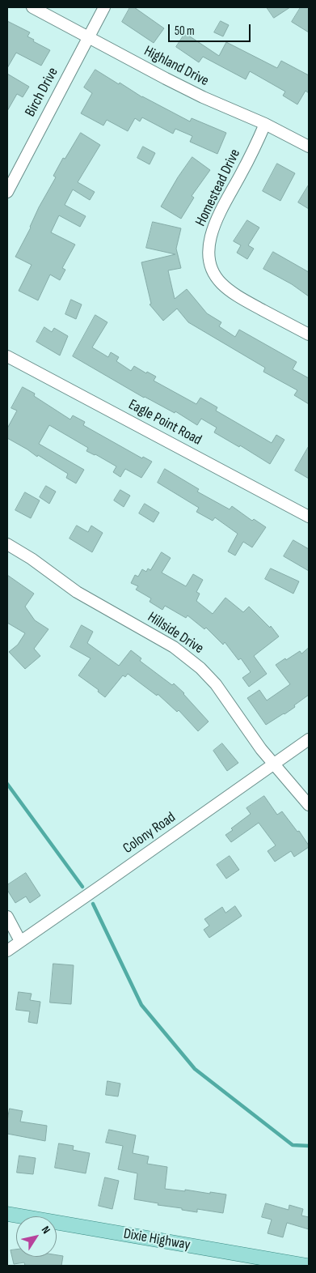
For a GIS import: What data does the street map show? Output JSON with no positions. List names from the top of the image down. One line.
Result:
{"streets":{"main road":["Dixie Highway"],"street":["Highland Drive","Birch Drive","Homestead Drive","Eagle Point Road","Hillside Drive","Colony Road"]},"crossings":[["Highland Drive","Birch Drive"],["Highland Drive","Homestead Drive"],["Hillside Drive","Colony Road"]],"scale_bar":"50 m","north":"top right"}
